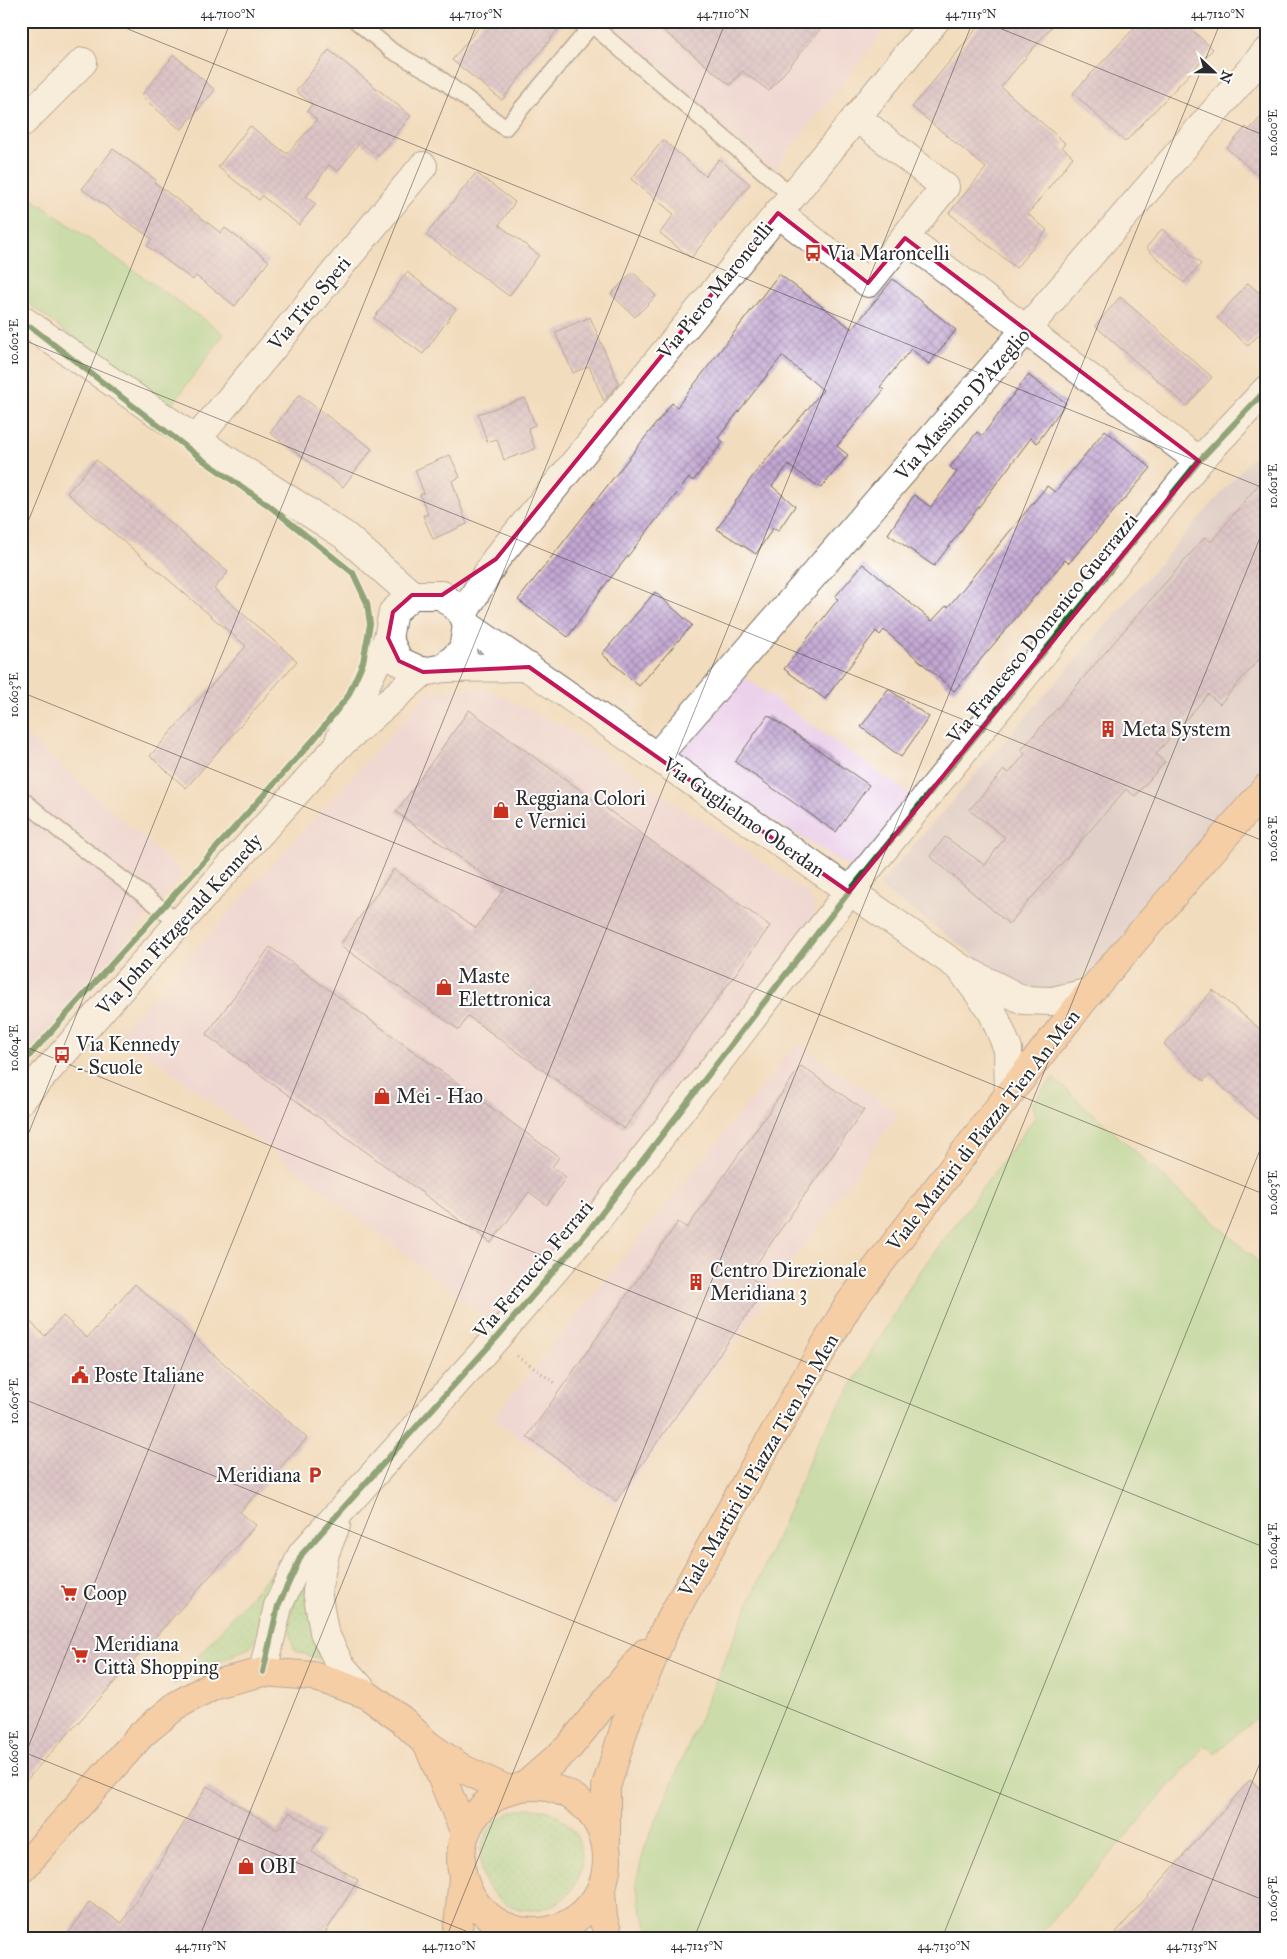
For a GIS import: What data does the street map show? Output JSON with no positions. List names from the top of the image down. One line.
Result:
{"streets":{"main road":["Viale Martiri di Piazza Tien An Men"],"street":["Via Piero Maroncelli","Via Tito Speri","Via Massimo D'Azeglio","Via Francesco Domenico Guerrazzi","Via Guglielmo Oberdan","Via John Fitzgerald Kennedy","Via Ferruccio Ferrari"]},"crossings":[["Via Piero Maroncelli","Via Guglielmo Oberdan"],["Via Piero Maroncelli","Via John Fitzgerald Kennedy"],["Via Massimo D'Azeglio","Via Guglielmo Oberdan"],["Via Francesco Domenico Guerrazzi","Via Guglielmo Oberdan"],["Via Francesco Domenico Guerrazzi","Via Ferruccio Ferrari"],["Via Guglielmo Oberdan","Via John Fitzgerald Kennedy"],["Via Guglielmo Oberdan","Viale Martiri di Piazza Tien An Men"],["Via Guglielmo Oberdan","Via Ferruccio Ferrari"]],"places":{"bus stop":["Via Maroncelli","Via Kennedy - Scuole"],"building":["Meta System","Centro Direzionale Meridiana 3"],"shop":["Reggiana Colori e Vernici","Maste Elettronica","Mei - Hao","OBI"],"public building":["Poste Italiane"],"parking":["Meridiana"],"supermarket":["Coop","Meridiana Città Shopping"]},"north":"right","coordinates":["44.7100°N","44.7105°N","44.7110°N","44.7115°N","44.7120°N","10.600°E","10.602°E","10.601°E","10.603°E","10.604°E","10.605°E","10.606°E","44.7125°N","44.7130°N","44.7135°N"]}
